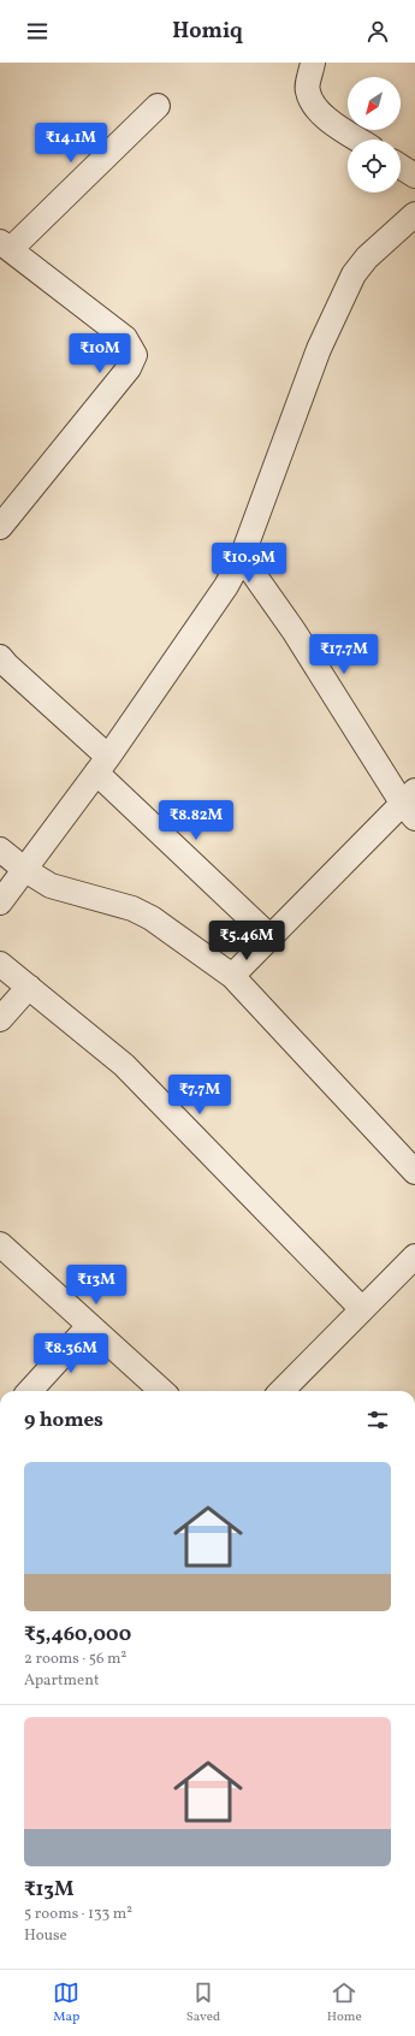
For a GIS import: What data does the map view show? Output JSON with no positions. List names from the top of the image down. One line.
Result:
{"north":"bottom left","page":{"header":"Homiq","price":["₹14.1M","₹10M","₹10.9M","₹17.7M","₹8.82M","₹5.46M","₹7.7M","₹13M","₹8.36M"],"heading":"9 homes","list":[{"name":"₹5,460,000","note":"2 rooms · 56 m² · Apartment"},{"name":"₹13M","note":"5 rooms · 133 m² · House"}],"tabs":["Map","Saved","Home"]}}
